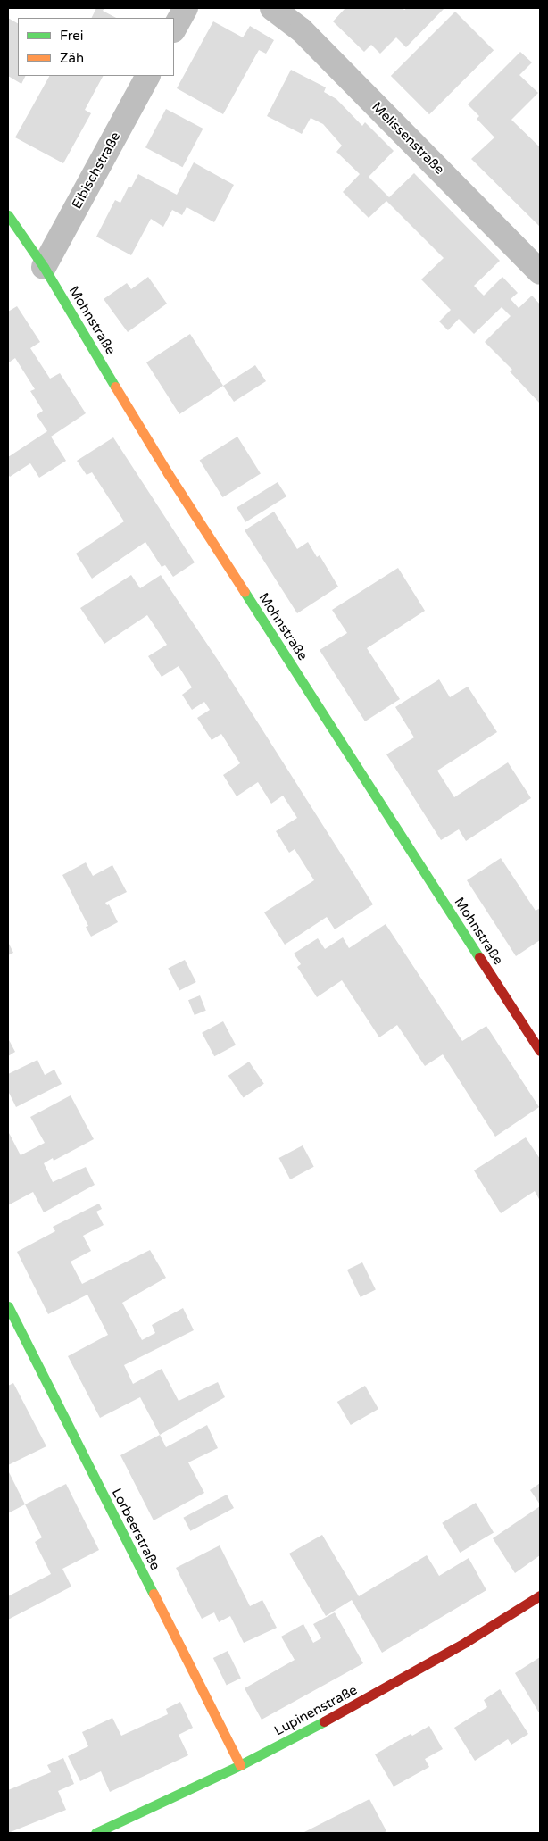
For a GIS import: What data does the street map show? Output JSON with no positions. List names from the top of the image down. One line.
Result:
{"streets":{"street":["Melissenstraße","Eibischstraße","Mohnstraße","Lorbeerstraße","Lupinenstraße"]},"crossings":[["Eibischstraße","Mohnstraße"],["Lorbeerstraße","Lupinenstraße"]],"legend":["Frei","Zäh"]}
